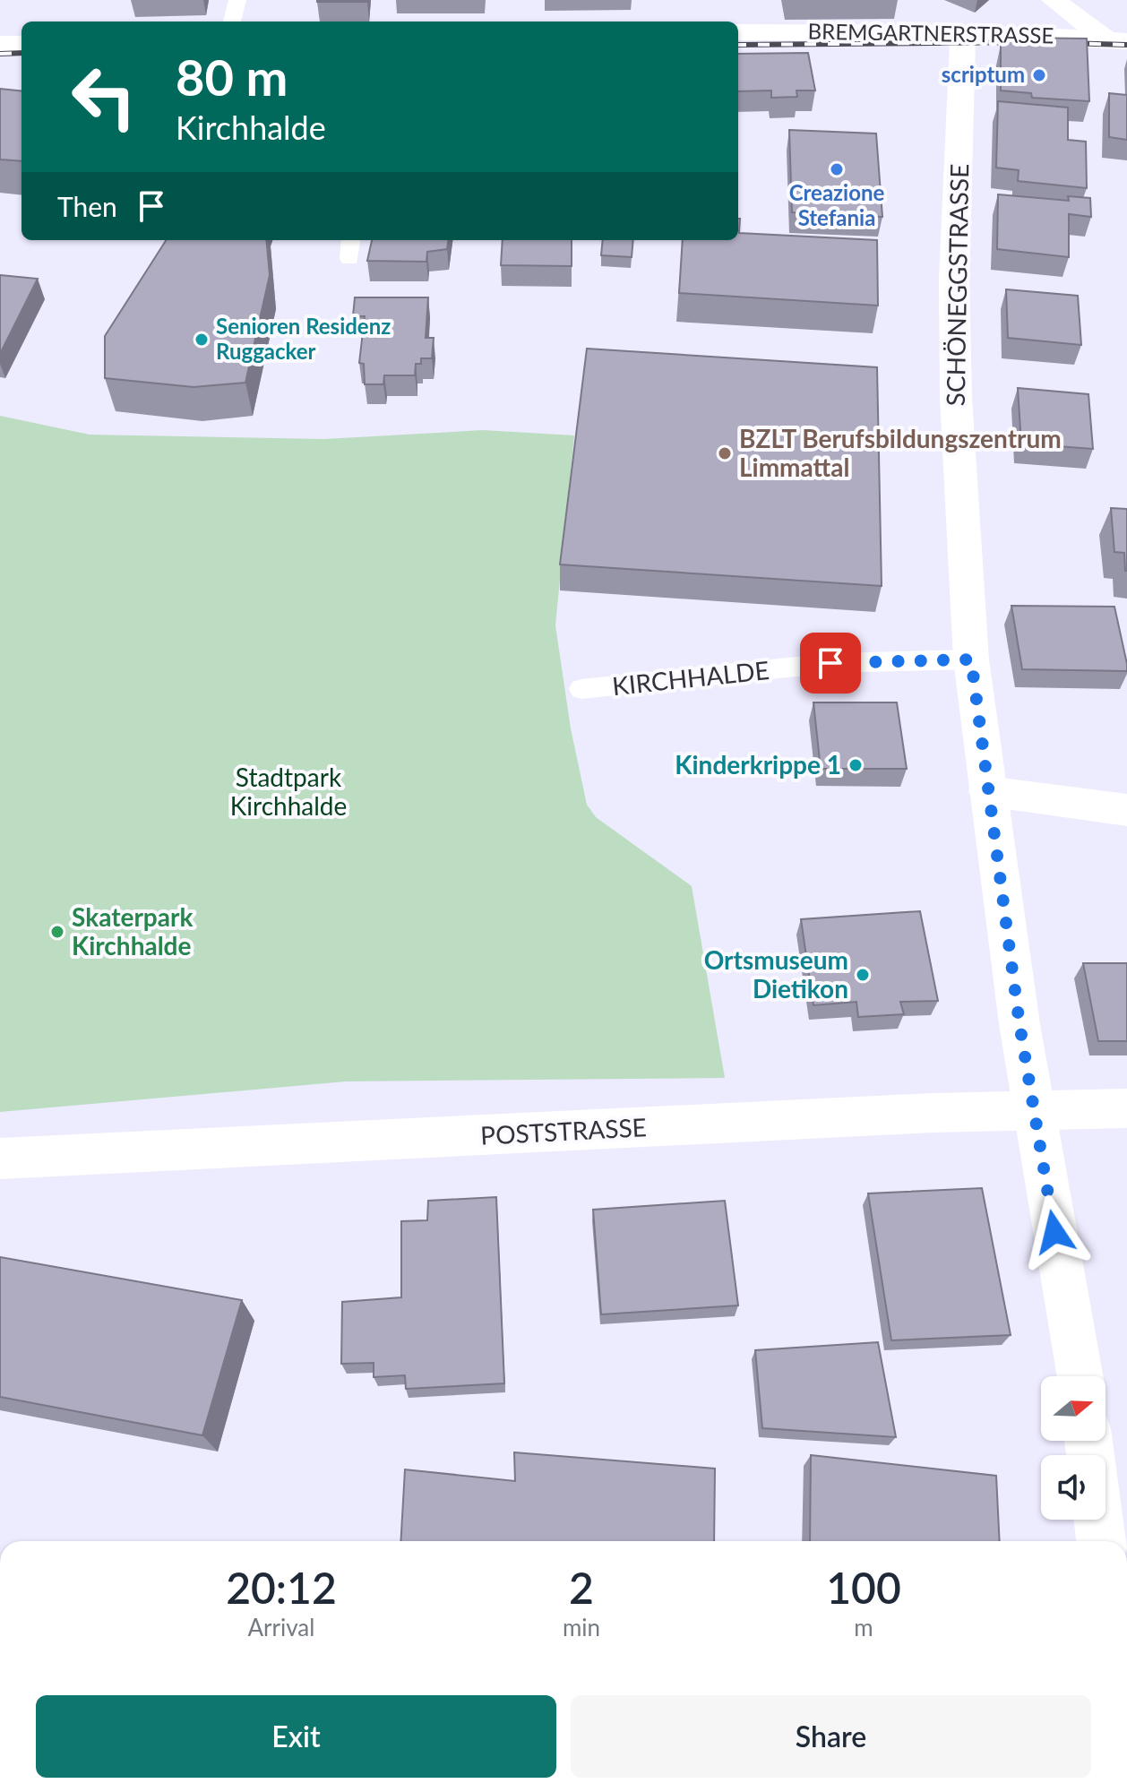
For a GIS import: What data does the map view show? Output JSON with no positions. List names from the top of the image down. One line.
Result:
{"streets":{"street":["BREMGARTNERSTRASSE","SCHÖNEGGSTRASSE","POSTSTRASSE"],"lane":["KIRCHHALDE"]},"crossings":[["BREMGARTNERSTRASSE","SCHÖNEGGSTRASSE"],["SCHÖNEGGSTRASSE","KIRCHHALDE"],["SCHÖNEGGSTRASSE","POSTSTRASSE"]],"parks":["Stadtpark Kirchhalde"],"places":["scriptum","Creazione Stefania","Senioren Residenz Ruggacker","BZLT Berufsbildungszentrum Limmattal","Kinderkrippe 1","Skaterpark Kirchhalde","Ortsmuseum Dietikon"],"north":"right","page":{"turn":["80 m","Kirchhalde"],"then":"Then","eta":["20:12","Arrival","2","min","100","m"],"buttons":["Exit","Share"]}}
